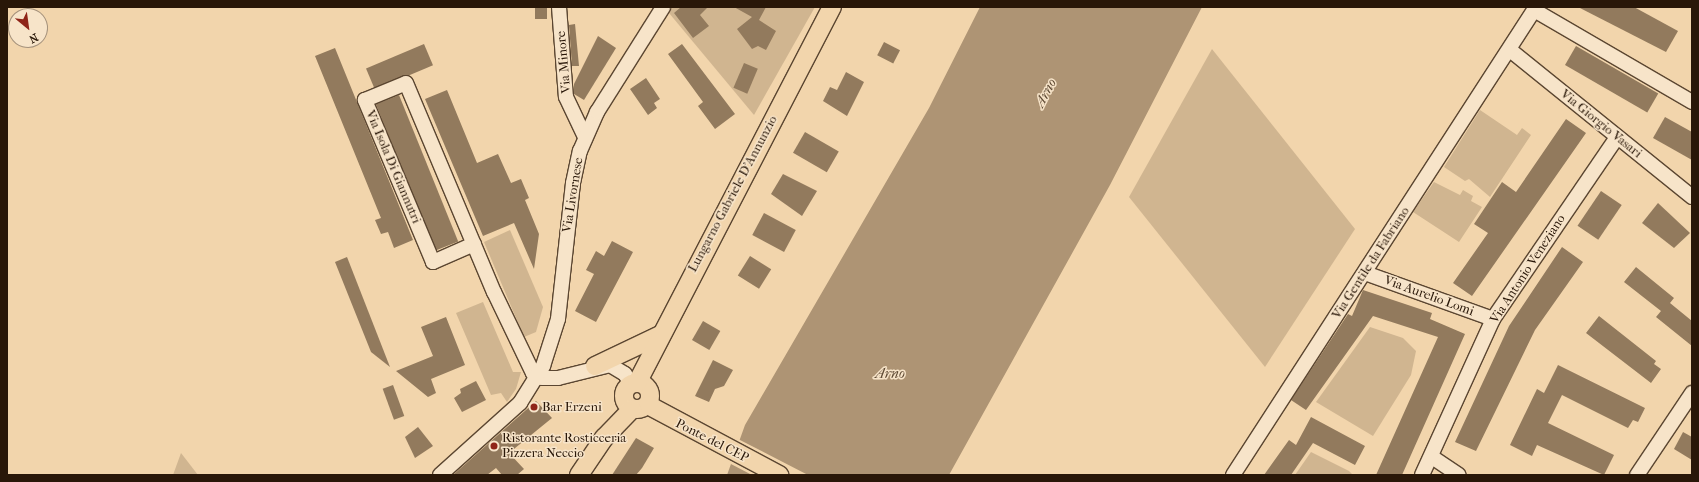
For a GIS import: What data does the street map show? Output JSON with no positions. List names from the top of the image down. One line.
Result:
{"streets":{"main road":["Lungarno Gabriele D'Annunzio","Ponte del CEP"],"street":["Via Minore","Via Giorgio Vasari","Via Isola Di Giannutri","Via Livornese","Via Gentile da Fabriano","Via Antonio Veneziano","Via Aurelio Lomi"]},"crossings":[["Via Minore","Via Livornese"],["Via Giorgio Vasari","Via Gentile da Fabriano"],["Via Giorgio Vasari","Via Antonio Veneziano"],["Via Isola Di Giannutri","Via Livornese"],["Via Gentile da Fabriano","Via Aurelio Lomi"],["Via Antonio Veneziano","Via Aurelio Lomi"]],"water":["Arno"],"places":["Bar Erzeni","Ristorante Rosticceria Pizzera Neccio"],"north":"bottom right"}
